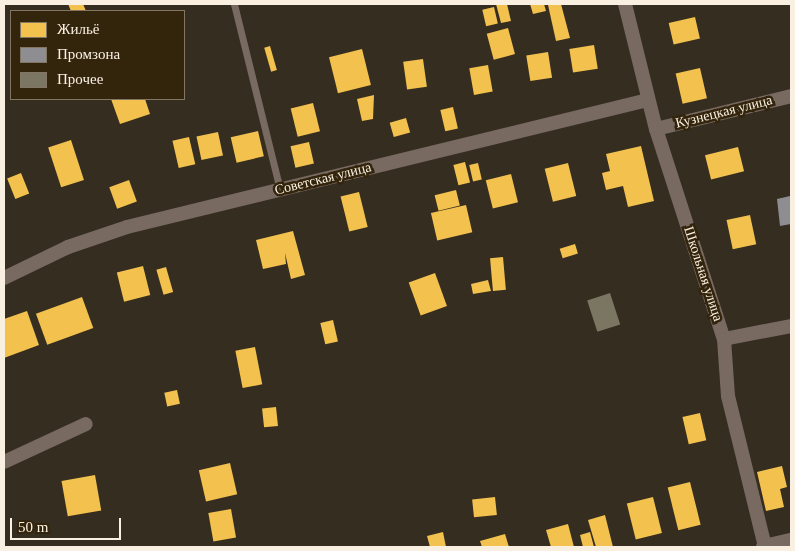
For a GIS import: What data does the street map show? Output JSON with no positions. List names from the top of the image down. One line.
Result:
{"streets":{"street":["Кузнецкая улица","Советская улица","Школьная улица"]},"crossings":[["Кузнецкая улица","Школьная улица"],["Советская улица","Школьная улица"]],"legend":["Жильё","Промзона","Прочее"],"scale_bar":"50 m"}
